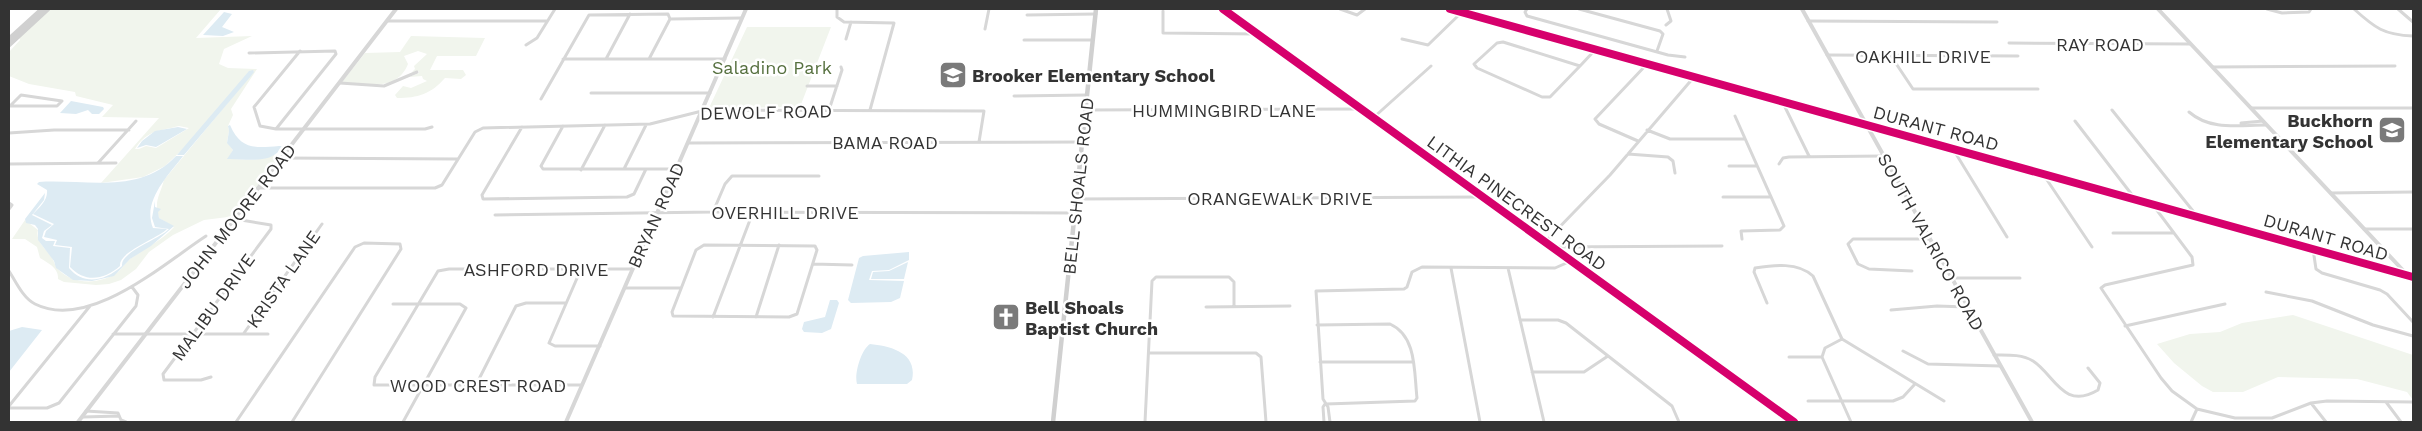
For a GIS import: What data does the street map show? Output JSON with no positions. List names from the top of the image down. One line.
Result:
{"streets":{"main road":["BELL SHOALS ROAD","LITHIA PINECREST ROAD"],"street":["RAY ROAD","OAKHILL DRIVE","HUMMINGBIRD LANE","DEWOLF ROAD","DURANT ROAD","BAMA ROAD","ORANGEWALK DRIVE","OVERHILL DRIVE","BRYAN ROAD","JOHN MOORE ROAD","SOUTH VALRICO ROAD","ASHFORD DRIVE","KRISTA LANE","MALIBU DRIVE","WOOD CREST ROAD"]},"crossings":[["OAKHILL DRIVE","SOUTH VALRICO ROAD"],["HUMMINGBIRD LANE","BELL SHOALS ROAD"],["HUMMINGBIRD LANE","LITHIA PINECREST ROAD"],["DEWOLF ROAD","BAMA ROAD"],["DEWOLF ROAD","BRYAN ROAD"],["DURANT ROAD","SOUTH VALRICO ROAD"],["BAMA ROAD","BELL SHOALS ROAD"],["BAMA ROAD","BRYAN ROAD"],["BELL SHOALS ROAD","ORANGEWALK DRIVE"],["BELL SHOALS ROAD","OVERHILL DRIVE"],["ORANGEWALK DRIVE","LITHIA PINECREST ROAD"],["OVERHILL DRIVE","BRYAN ROAD"],["BRYAN ROAD","ASHFORD DRIVE"],["BRYAN ROAD","WOOD CREST ROAD"],["JOHN MOORE ROAD","MALIBU DRIVE"],["ASHFORD DRIVE","WOOD CREST ROAD"]],"parks":["Saladino Park"],"places":{"school or university":["Brooker Elementary School","Buckhorn Elementary School"],"church":["Bell Shoals Baptist Church"]}}
